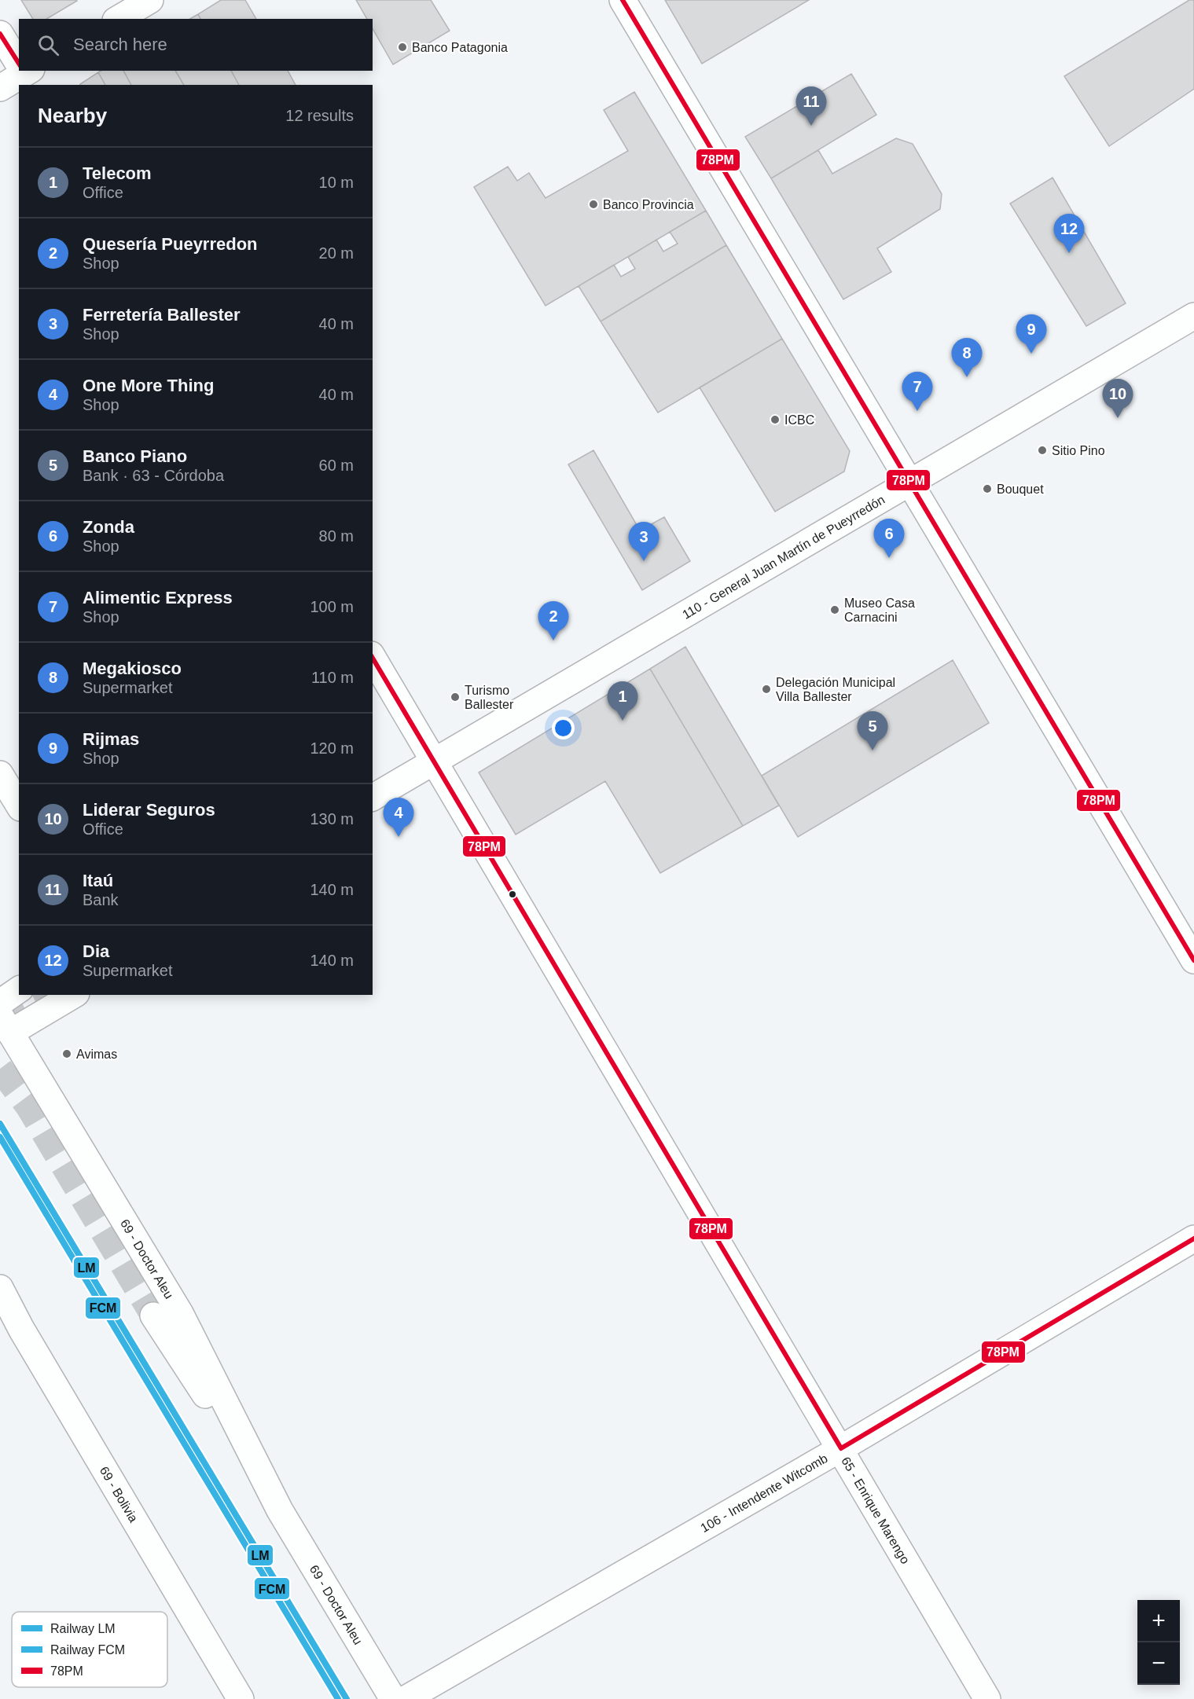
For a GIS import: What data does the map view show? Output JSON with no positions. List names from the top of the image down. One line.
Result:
{"streets":{"street":["110 - General Juan Martín de Pueyrredón","69 - Doctor Aleu","106 - Intendente Witcomb","69 - Bolivia","65 - Enrique Marengo"]},"crossings":[["110 - General Juan Martín de Pueyrredón","65 - Enrique Marengo"],["106 - Intendente Witcomb","65 - Enrique Marengo"]],"places":["Banco Patagonia","Banco Provincia","ICBC","Sitio Pino","Bouquet","Museo Casa Carnacini","Delegación Municipal Villa Ballester","Turismo Ballester","Avimas"],"lines":["transit line 78PM","rail line LM","rail line FCM"],"legend":["Railway LM","Railway FCM","78PM"],"page":{"search":"Search here","heading":["Nearby","12 results"],"pins":["11","12","9","8","7","10","6","3","2","1","5","4"],"list":[{"mark":"1","name":"Telecom","note":"Office","value":"10 m"},{"mark":"2","name":"Quesería Pueyrredon","note":"Shop","value":"20 m"},{"mark":"3","name":"Ferretería Ballester","note":"Shop","value":"40 m"},{"mark":"4","name":"One More Thing","note":"Shop","value":"40 m"},{"mark":"5","name":"Banco Piano","note":"Bank · 63 - Córdoba","value":"60 m"},{"mark":"6","name":"Zonda","note":"Shop","value":"80 m"},{"mark":"7","name":"Alimentic Express","note":"Shop","value":"100 m"},{"mark":"8","name":"Megakiosco","note":"Supermarket","value":"110 m"},{"mark":"9","name":"Rijmas","note":"Shop","value":"120 m"},{"mark":"10","name":"Liderar Seguros","note":"Office","value":"130 m"},{"mark":"11","name":"Itaú","note":"Bank","value":"140 m"},{"mark":"12","name":"Dia","note":"Supermarket","value":"140 m"}],"map_buttons":["+","−"]}}
